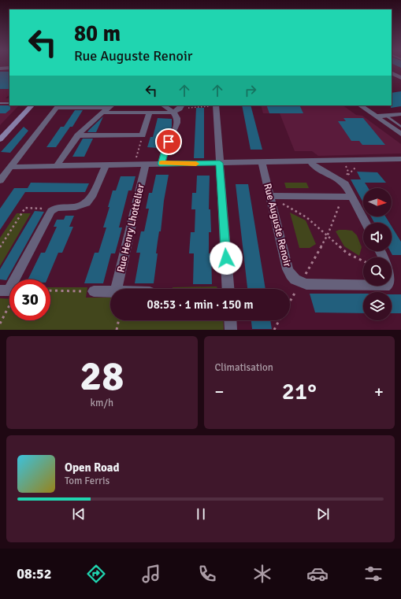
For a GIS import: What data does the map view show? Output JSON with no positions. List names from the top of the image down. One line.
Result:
{"streets":{"street":["Rue Auguste Renoir","Rue Henry Lhottelier"]},"north":"right","page":{"turn":["80 m","Rue Auguste Renoir"],"limit":"30","trip":"08:53 · 1 min · 150 m","tile":[["28","km/h"],"Climatisation"],"heat":["−","21°","+"],"song":["Open Road","Tom Ferris"],"tabs":"08:52"}}
